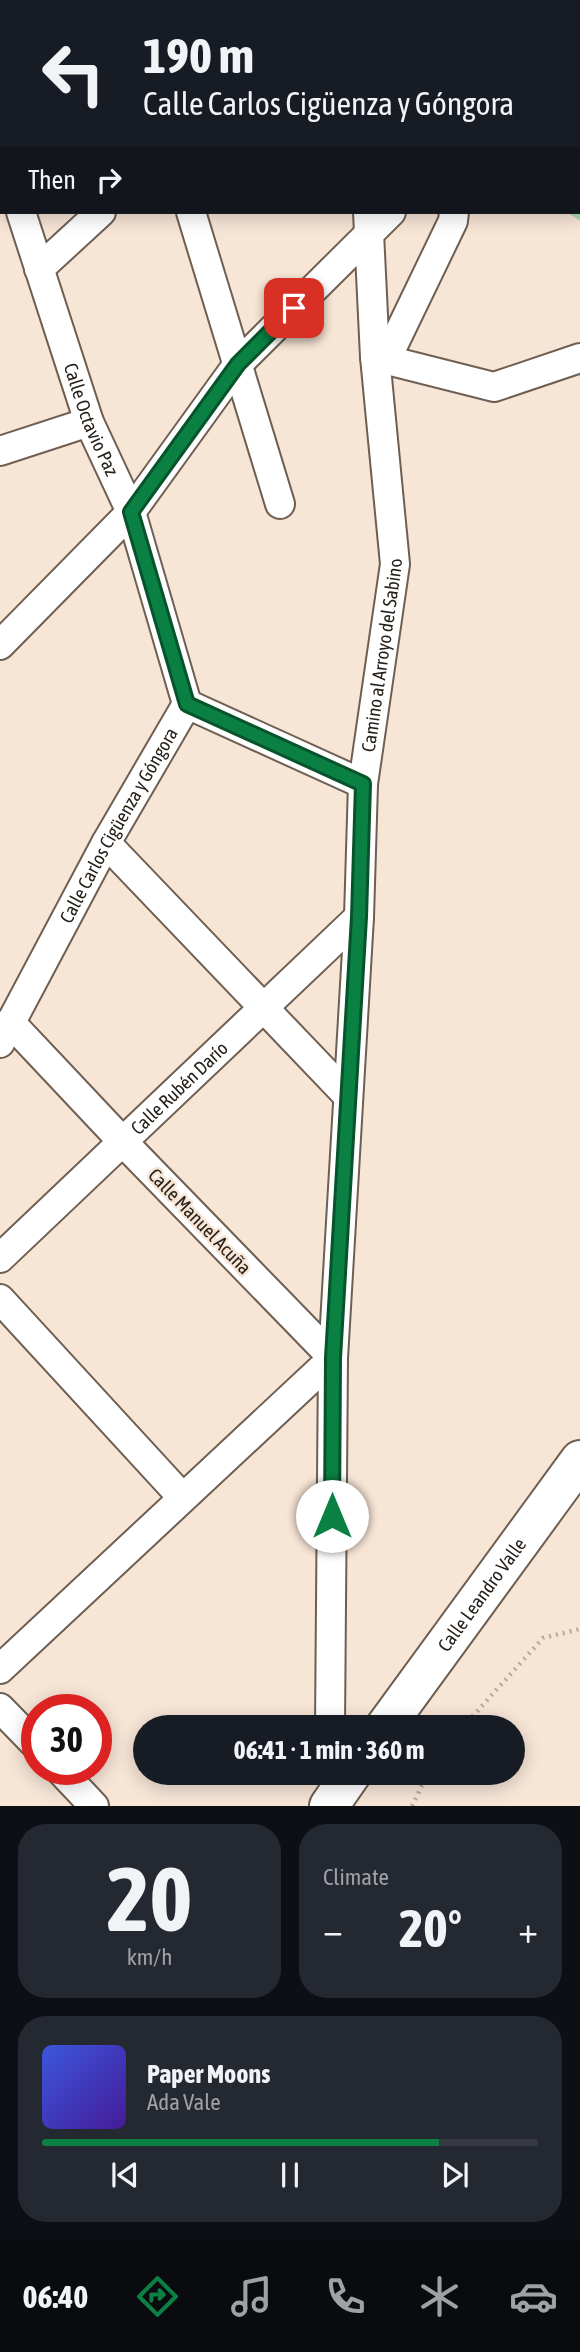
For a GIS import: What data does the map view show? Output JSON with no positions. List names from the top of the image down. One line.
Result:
{"streets":{"street":["Calle Octavio Paz","Camino al Arroyo del Sabino","Calle Carlos Cigüenza y Góngora","Calle Rubén Darío","Calle Manuel Acuña","Calle Leandro Valle"]},"crossings":[["Calle Octavio Paz","Calle Carlos Cigüenza y Góngora"],["Camino al Arroyo del Sabino","Calle Carlos Cigüenza y Góngora"],["Camino al Arroyo del Sabino","Calle Rubén Darío"],["Camino al Arroyo del Sabino","Calle Manuel Acuña"],["Calle Carlos Cigüenza y Góngora","Calle Manuel Acuña"],["Calle Rubén Darío","Calle Manuel Acuña"]],"page":{"turn":["190 m","Calle Carlos Cigüenza y Góngora"],"then":"Then","limit":"30","trip":"06:41 · 1 min · 360 m","tile":[["20","km/h"],"Climate"],"heat":["−","20°","+"],"song":["Paper Moons","Ada Vale"],"tabs":"06:40"}}
